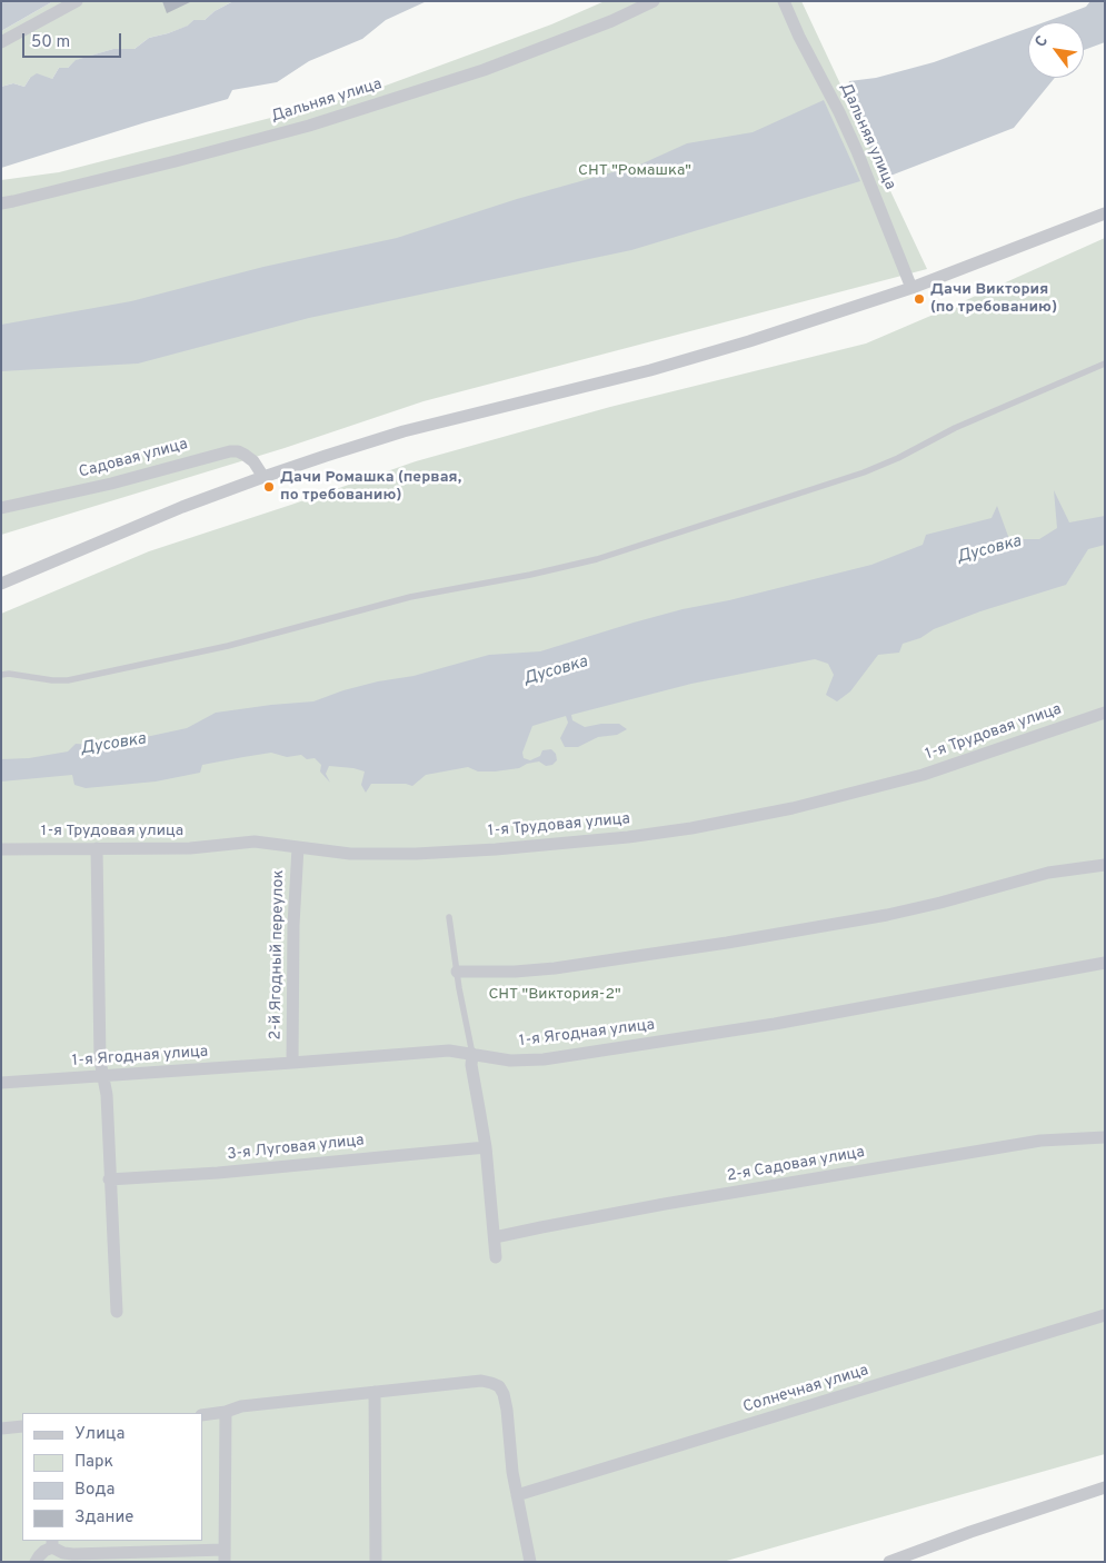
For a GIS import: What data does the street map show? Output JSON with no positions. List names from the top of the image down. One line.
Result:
{"streets":{"street":["Дальняя улица","Садовая улица","1-я Трудовая улица","2-й Ягодный переулок","1-я Ягодная улица","3-я Луговая улица","2-я Садовая улица","Солнечная улица"]},"crossings":[["1-я Трудовая улица","2-й Ягодный переулок"],["2-й Ягодный переулок","1-я Ягодная улица"]],"water":["Дусовка"],"parks":["СНТ \"Ромашка\"","СНТ \"Виктория-2\""],"places":["Дачи Виктория (по требованию)","Дачи Ромашка (первая, по требованию)"],"legend":["Улица","Парк","Вода","Здание"],"scale_bar":"50 m","north":"top left"}
